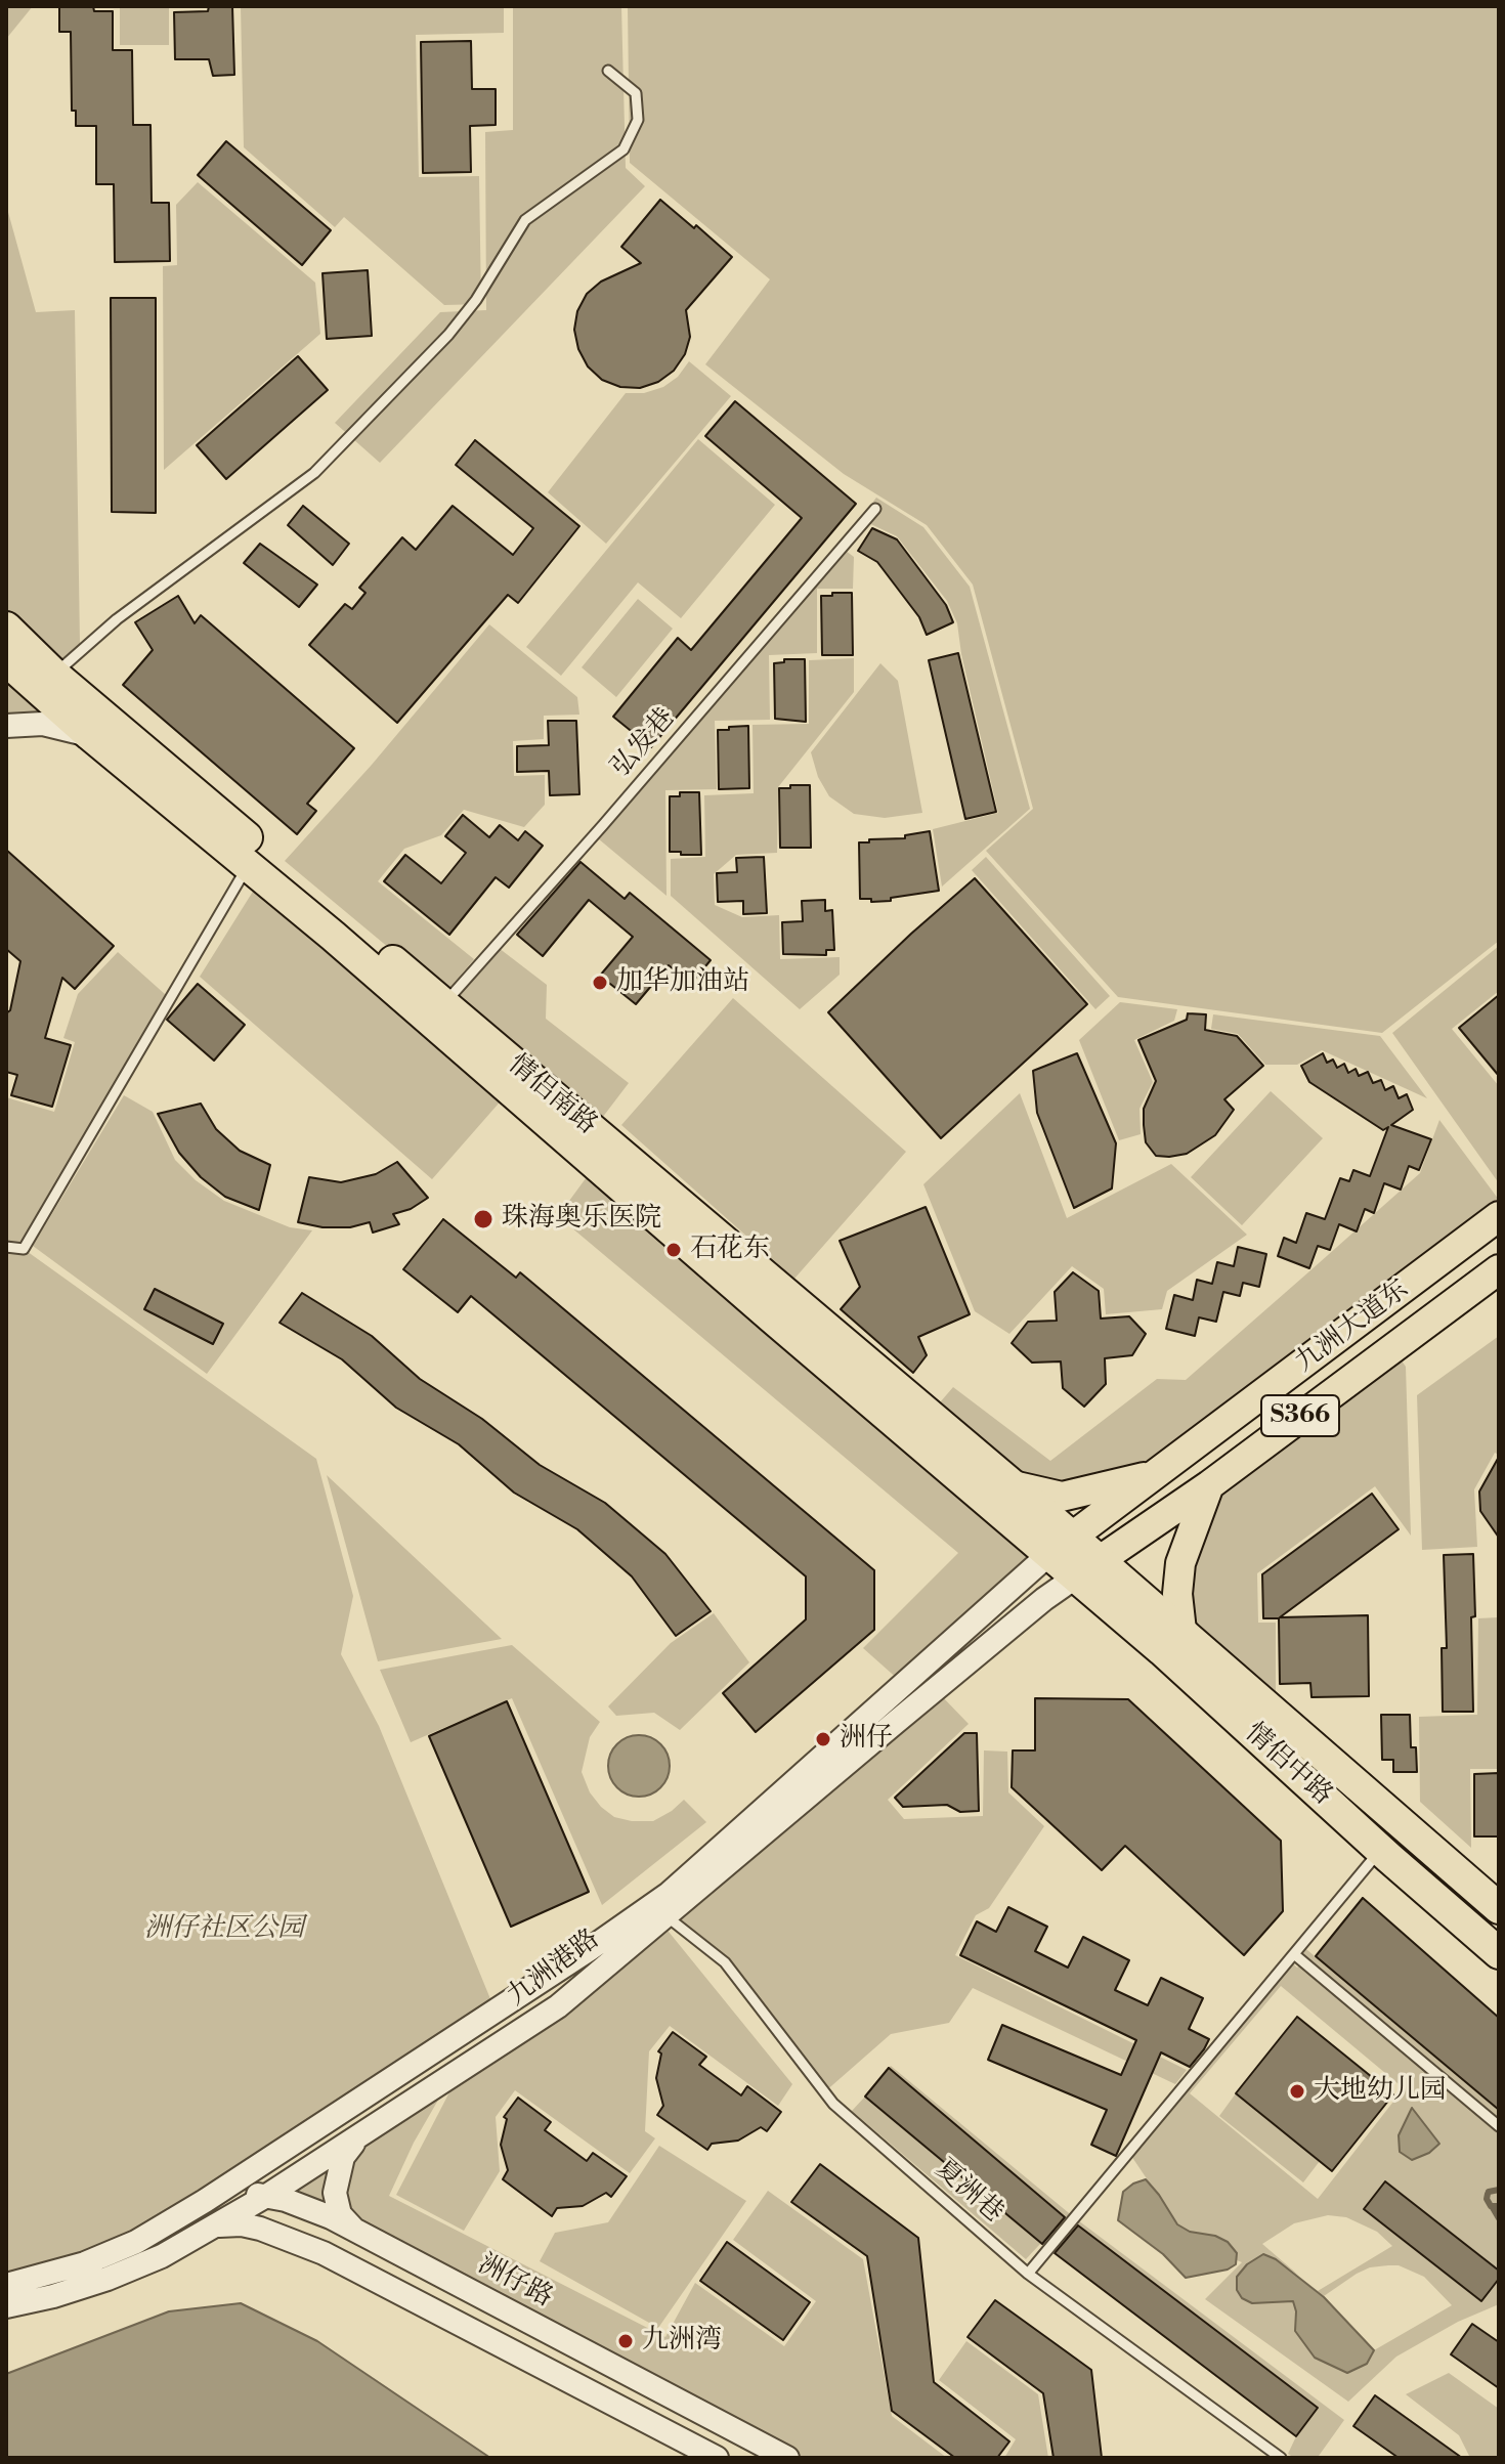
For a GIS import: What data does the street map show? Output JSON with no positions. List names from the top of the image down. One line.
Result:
{"streets":{"highway":["情侣南路","情侣中路"],"main road":["九洲大道东","S366"],"street":["九洲港路","洲仔路"],"lane":["弘发巷","夏洲巷"]},"crossings":[["弘发巷","情侣南路"],["情侣南路","九洲大道东"],["情侣南路","情侣中路"],["情侣南路","九洲港路"],["九洲大道东","情侣中路"],["九洲大道东","九洲港路"],["情侣中路","九洲港路"],["九洲港路","夏洲巷"],["九洲港路","洲仔路"]],"parks":["洲仔社区公园"],"places":["加华加油站","珠海奥乐医院","石花东","洲仔","大地幼儿园","九洲湾"]}
